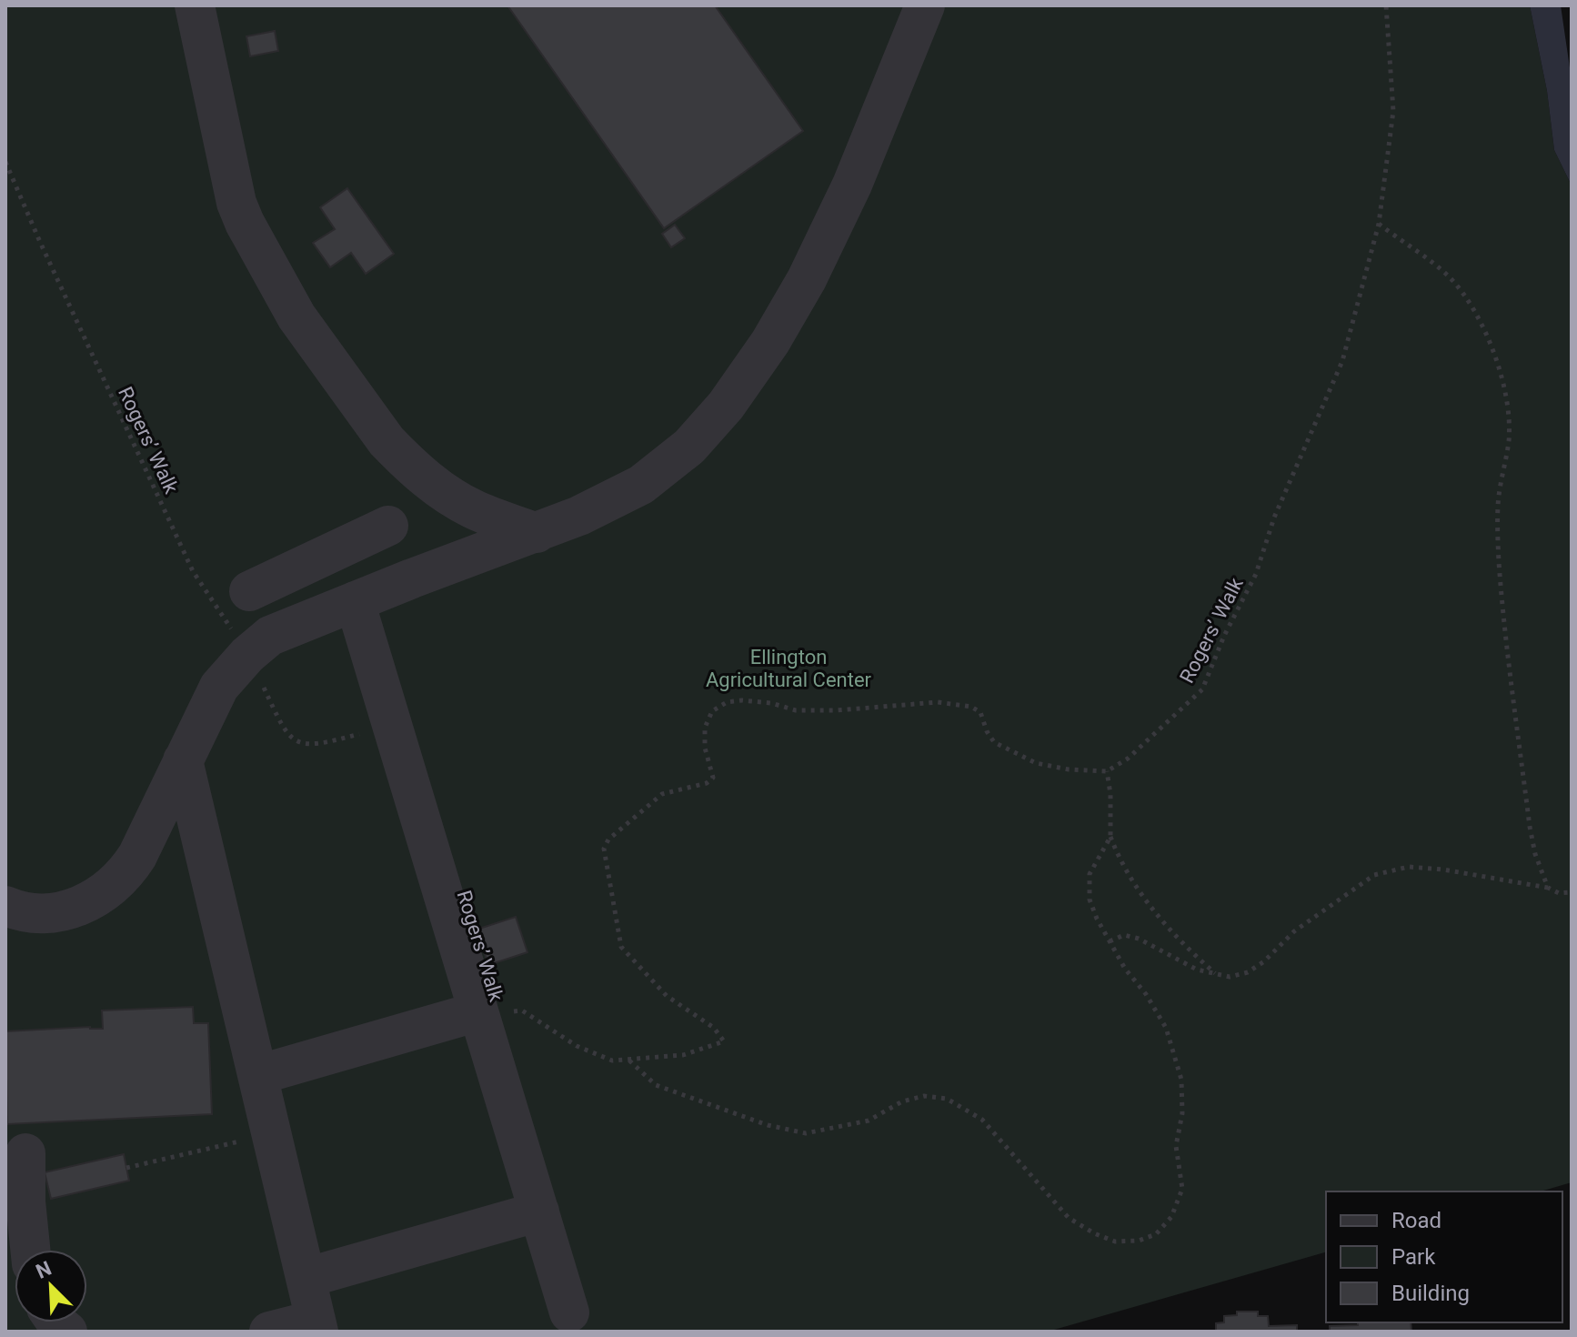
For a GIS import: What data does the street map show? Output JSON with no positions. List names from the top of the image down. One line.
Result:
{"streets":{"path":["Rogers’ Walk"]},"parks":["Ellington Agricultural Center"],"legend":["Road","Park","Building"],"north":"top left"}
